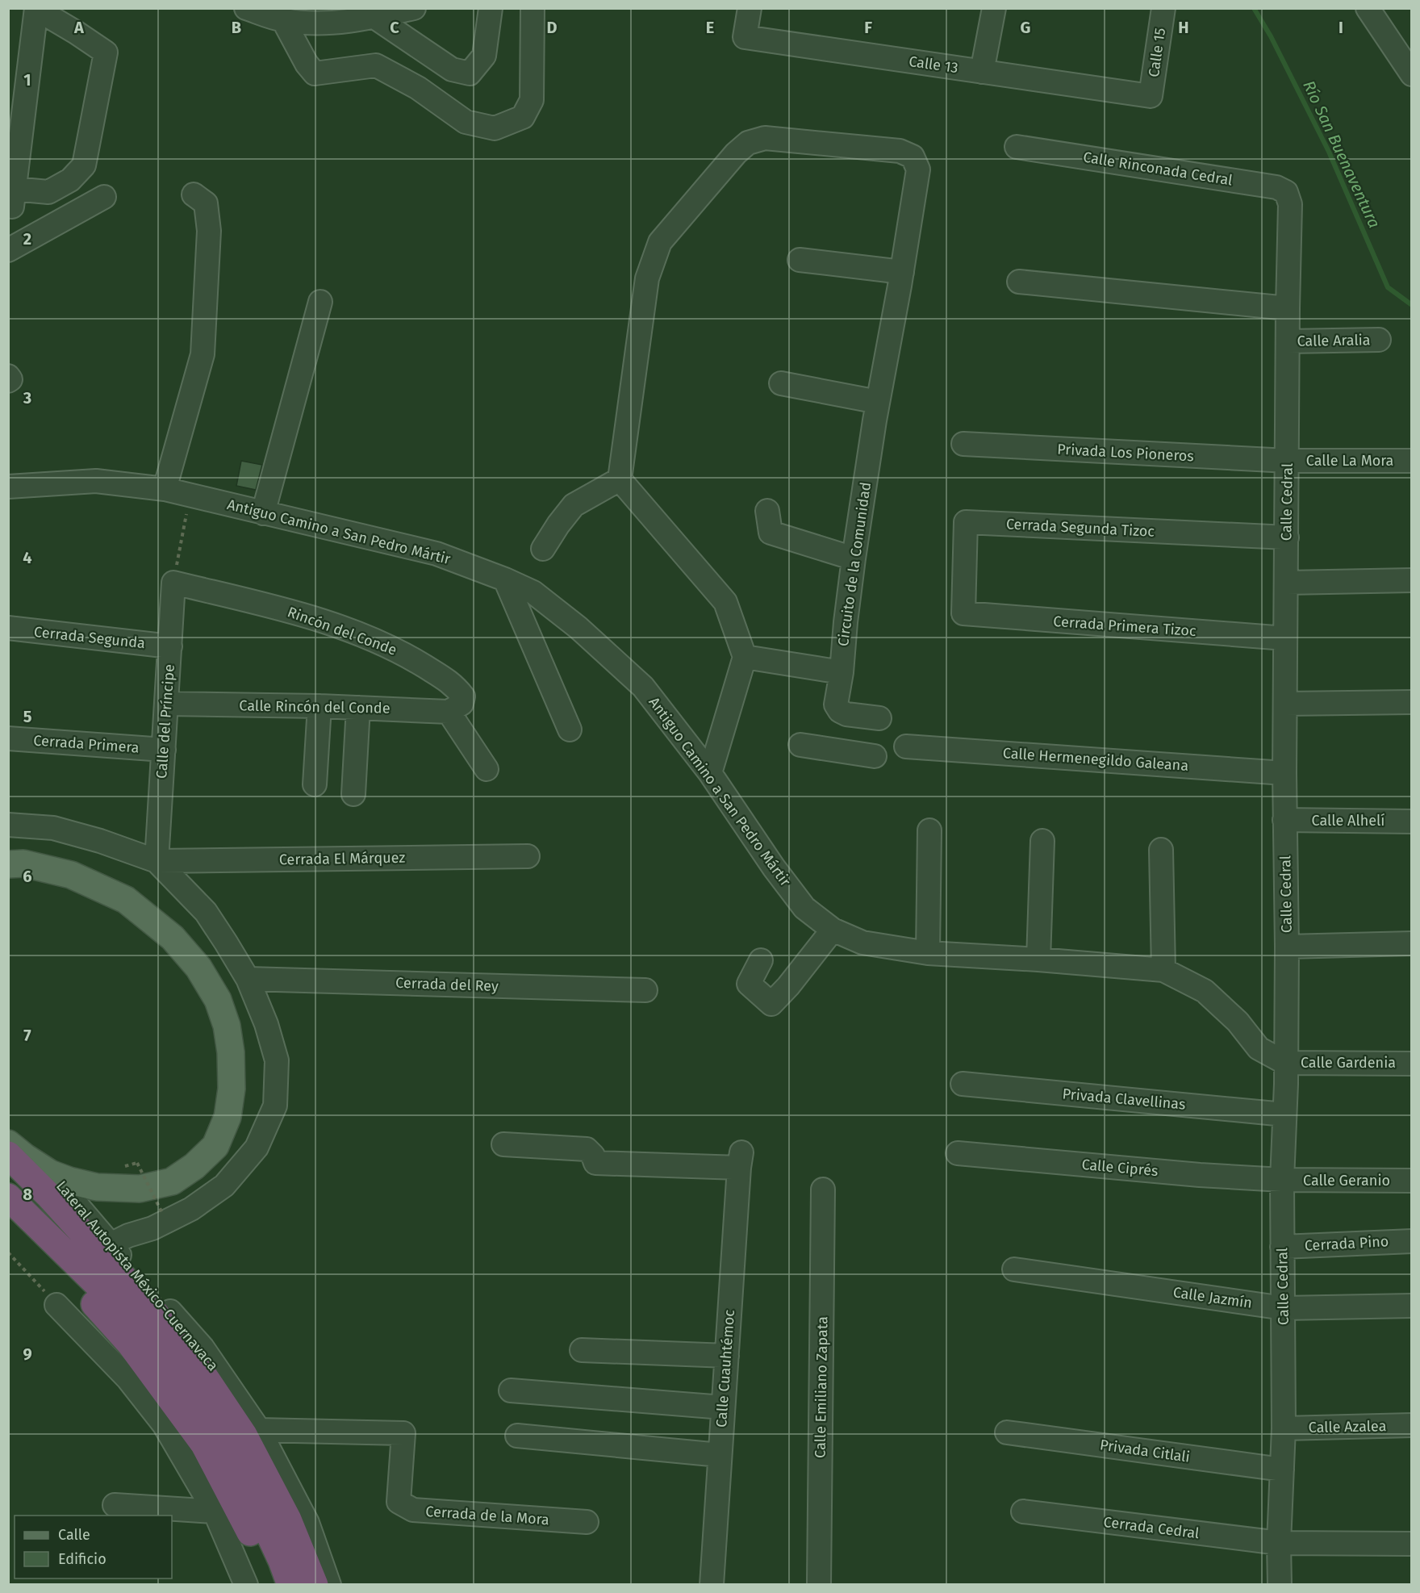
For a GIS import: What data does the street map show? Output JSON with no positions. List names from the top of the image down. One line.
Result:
{"streets":{"street":["Calle 15","Calle 13","Calle Rinconada Cedral","Calle Aralia","Privada Los Pioneros","Calle La Mora","Calle Cedral","Cerrada Segunda Tizoc","Antiguo Camino a San Pedro Mártir","Circuito de la Comunidad","Cerrada Primera Tizoc","Rincón del Conde","Cerrada Segunda","Calle Rincón del Conde","Calle del Príncipe","Cerrada Primera","Calle Hermenegildo Galeana","Calle Alhelí","Cerrada El Márquez","Cerrada del Rey","Calle Gardenia","Privada Clavellinas","Calle Ciprés","Calle Geranio","Cerrada Pino","Lateral Autopista México-Cuernavaca","Calle Jazmín","Calle Cuauhtémoc","Calle Emiliano Zapata","Calle Azalea","Privada Citlali","Cerrada de la Mora","Cerrada Cedral"]},"crossings":[["Calle 15","Calle 13"],["Calle Rinconada Cedral","Calle Cedral"],["Calle Aralia","Calle Cedral"],["Privada Los Pioneros","Calle La Mora"],["Privada Los Pioneros","Calle Cedral"],["Calle La Mora","Calle Cedral"],["Calle Cedral","Cerrada Segunda Tizoc"],["Calle Cedral","Antiguo Camino a San Pedro Mártir"],["Calle Cedral","Cerrada Primera Tizoc"],["Calle Cedral","Calle Hermenegildo Galeana"],["Calle Cedral","Calle Alhelí"],["Calle Cedral","Calle Gardenia"],["Calle Cedral","Privada Clavellinas"],["Calle Cedral","Calle Ciprés"],["Calle Cedral","Calle Geranio"],["Calle Cedral","Cerrada Pino"],["Calle Cedral","Calle Jazmín"],["Calle Cedral","Calle Azalea"],["Calle Cedral","Privada Citlali"],["Calle Cedral","Cerrada Cedral"],["Cerrada Segunda Tizoc","Cerrada Primera Tizoc"],["Antiguo Camino a San Pedro Mártir","Calle Gardenia"],["Rincón del Conde","Calle Rincón del Conde"],["Rincón del Conde","Calle del Príncipe"],["Cerrada Segunda","Calle del Príncipe"],["Calle Rincón del Conde","Calle del Príncipe"],["Calle del Príncipe","Cerrada Primera"],["Calle del Príncipe","Cerrada El Márquez"],["Calle Ciprés","Calle Geranio"],["Lateral Autopista México-Cuernavaca","Cerrada de la Mora"]],"water":["Río San Buenaventura"],"legend":["Calle","Edificio"],"grid":{"columns":["A","B","C","D","E","F","G","H","I"],"rows":["1","2","3","4","5","6","7","8","9"]}}
